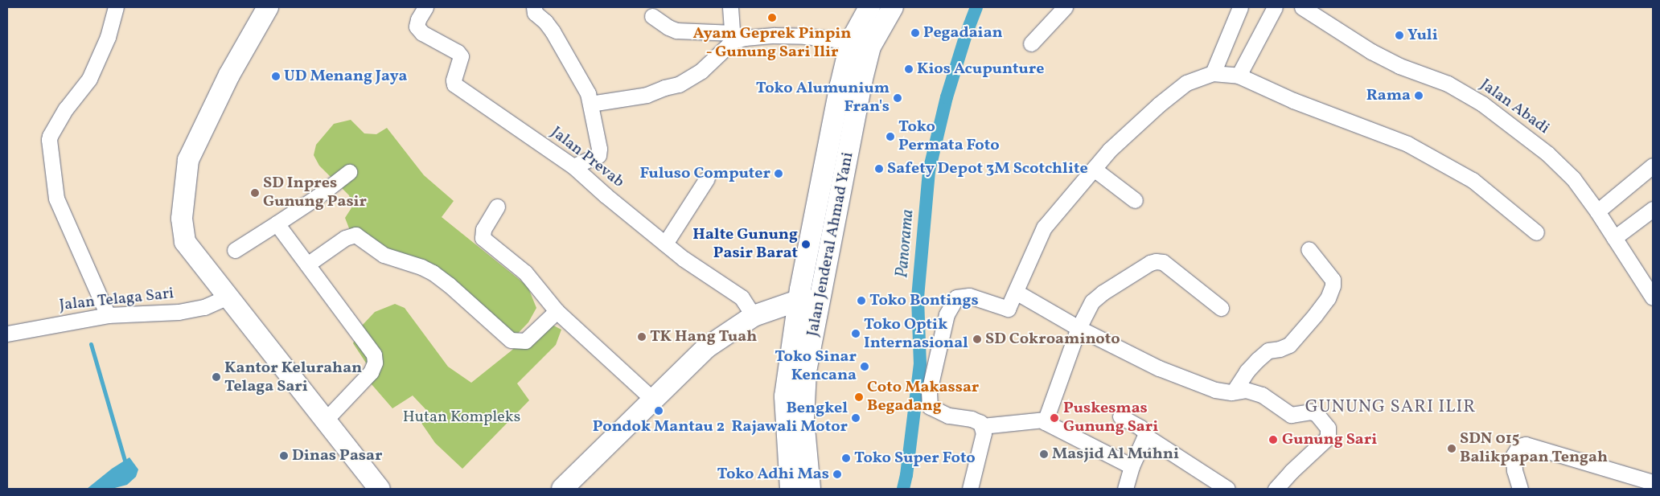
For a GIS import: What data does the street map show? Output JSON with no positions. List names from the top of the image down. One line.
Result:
{"streets":{"main road":["Jalan Jenderal Ahmad Yani"],"street":["Jalan Abadi","Jalan Prevab","Jalan Telaga Sari"]},"districts":["GUNUNG SARI ILIR"],"water":["Panorama"],"parks":["Hutan Kompleks"],"places":["Ayam Geprek Pinpin - Gunung Sari Ilir","Pegadaian","Yuli","Kios Acupunture","UD Menang Jaya","Rama","Toko Alumunium Fran's","Toko Permata Foto","Safety Depot 3M Scotchlite","Fuluso Computer","SD Inpres Gunung Pasir","Halte Gunung Pasir Barat","Toko Bontings","Toko Optik Internasional","TK Hang Tuah","SD Cokroaminoto","Toko Sinar Kencana","Kantor Kelurahan Telaga Sari","Coto Makassar Begadang","Pondok Mantau 2","Bengkel Rajawali Motor","Puskesmas Gunung Sari","Gunung Sari","SDN 015 Balikpapan Tengah","Masjid Al Muhni","Dinas Pasar","Toko Super Foto","Toko Adhi Mas"]}
